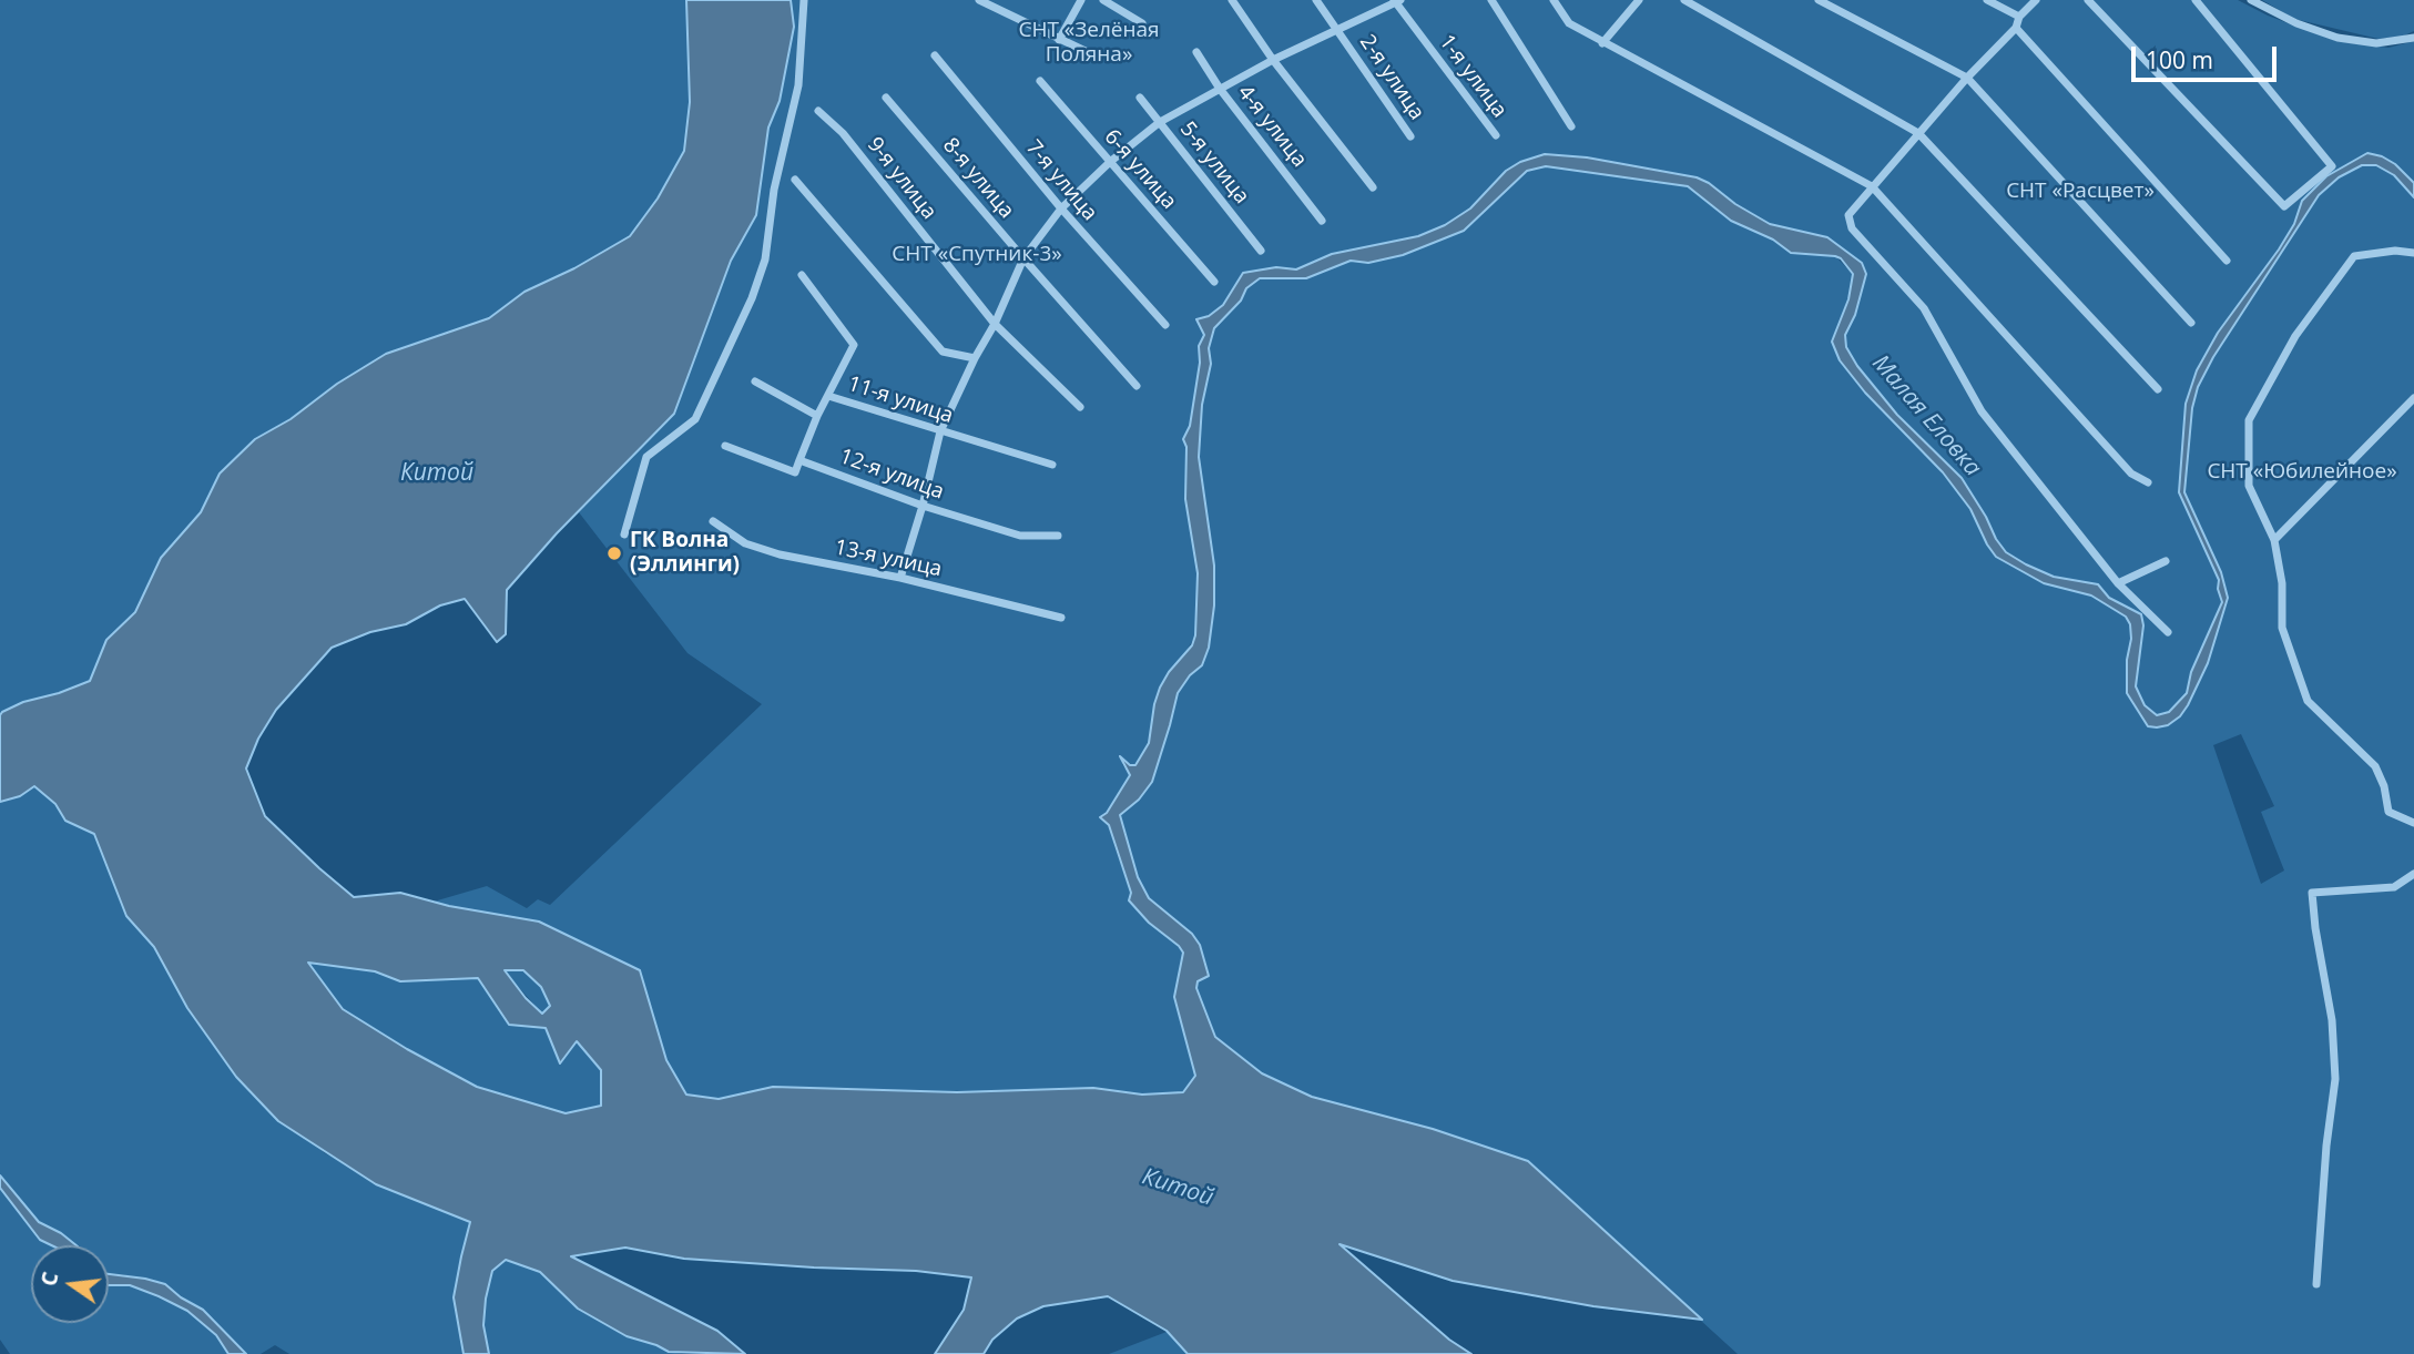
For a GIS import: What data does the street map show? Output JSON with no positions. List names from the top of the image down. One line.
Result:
{"streets":{"street":["1-я улица","2-я улица","4-я улица","5-я улица","6-я улица","9-я улица","8-я улица","7-я улица","11-я улица","12-я улица","13-я улица"]},"crossings":[["11-я улица","12-я улица"]],"water":["Малая Еловка","Китой"],"parks":["СНТ «Зелёная Поляна»","СНТ «Расцвет»","СНТ «Спутник-3»","СНТ «Юбилейное»"],"places":["ГК Волна (Эллинги)"],"scale_bar":"100 m","north":"left"}
